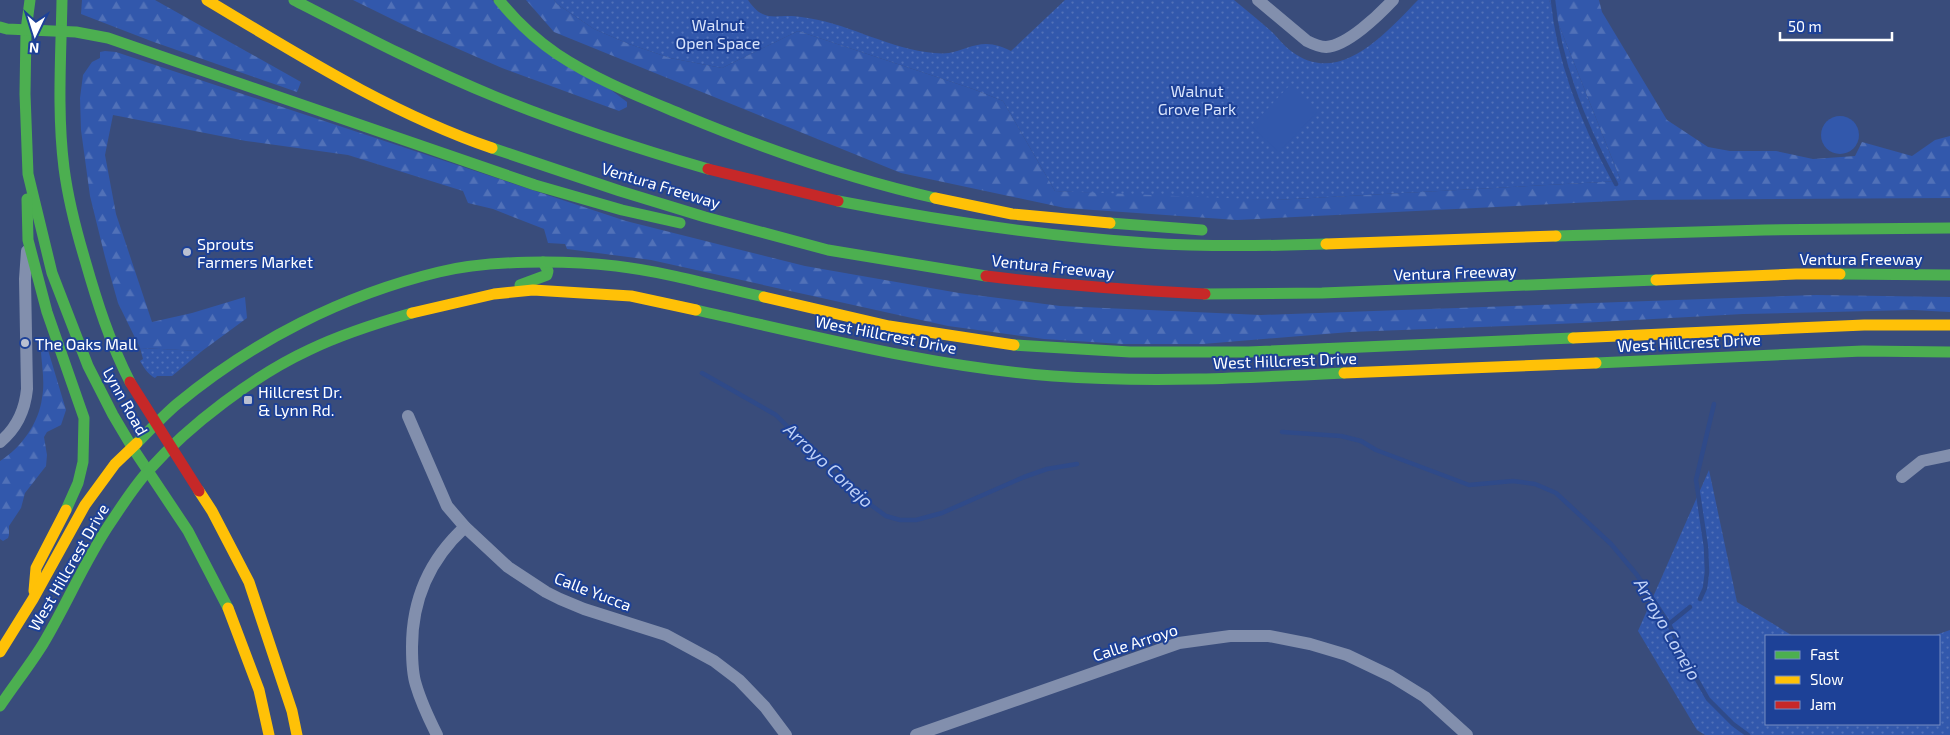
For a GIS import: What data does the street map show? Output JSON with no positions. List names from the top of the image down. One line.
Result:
{"streets":{"main road":["Ventura Freeway","West Hillcrest Drive","Lynn Road"],"street":["Calle Yucca","Calle Arroyo"]},"crossings":[["West Hillcrest Drive","Lynn Road"]],"water":["Arroyo Conejo"],"parks":["Walnut Open Space","Walnut Grove Park"],"places":{"other":["Sprouts Farmers Market","The Oaks Mall"],"transit":["Hillcrest Dr. & Lynn Rd."]},"legend":["Fast","Slow","Jam"],"scale_bar":"50 m","north":"bottom"}
